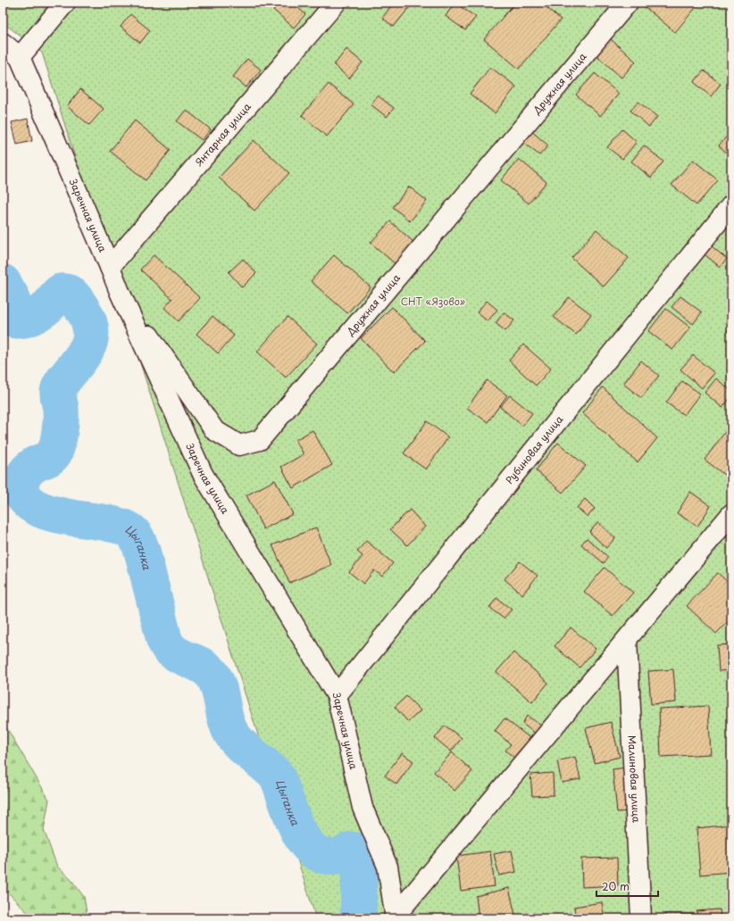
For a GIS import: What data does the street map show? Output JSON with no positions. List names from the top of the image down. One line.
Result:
{"streets":{"street":["Дружная улица","Янтарная улица","Заречная улица","Рубиновая улица","Малиновая улица"]},"crossings":[["Дружная улица","Заречная улица"],["Янтарная улица","Заречная улица"],["Заречная улица","Рубиновая улица"]],"water":["Цыганка"],"parks":["СНТ «Язово»"],"scale_bar":"20 m"}
